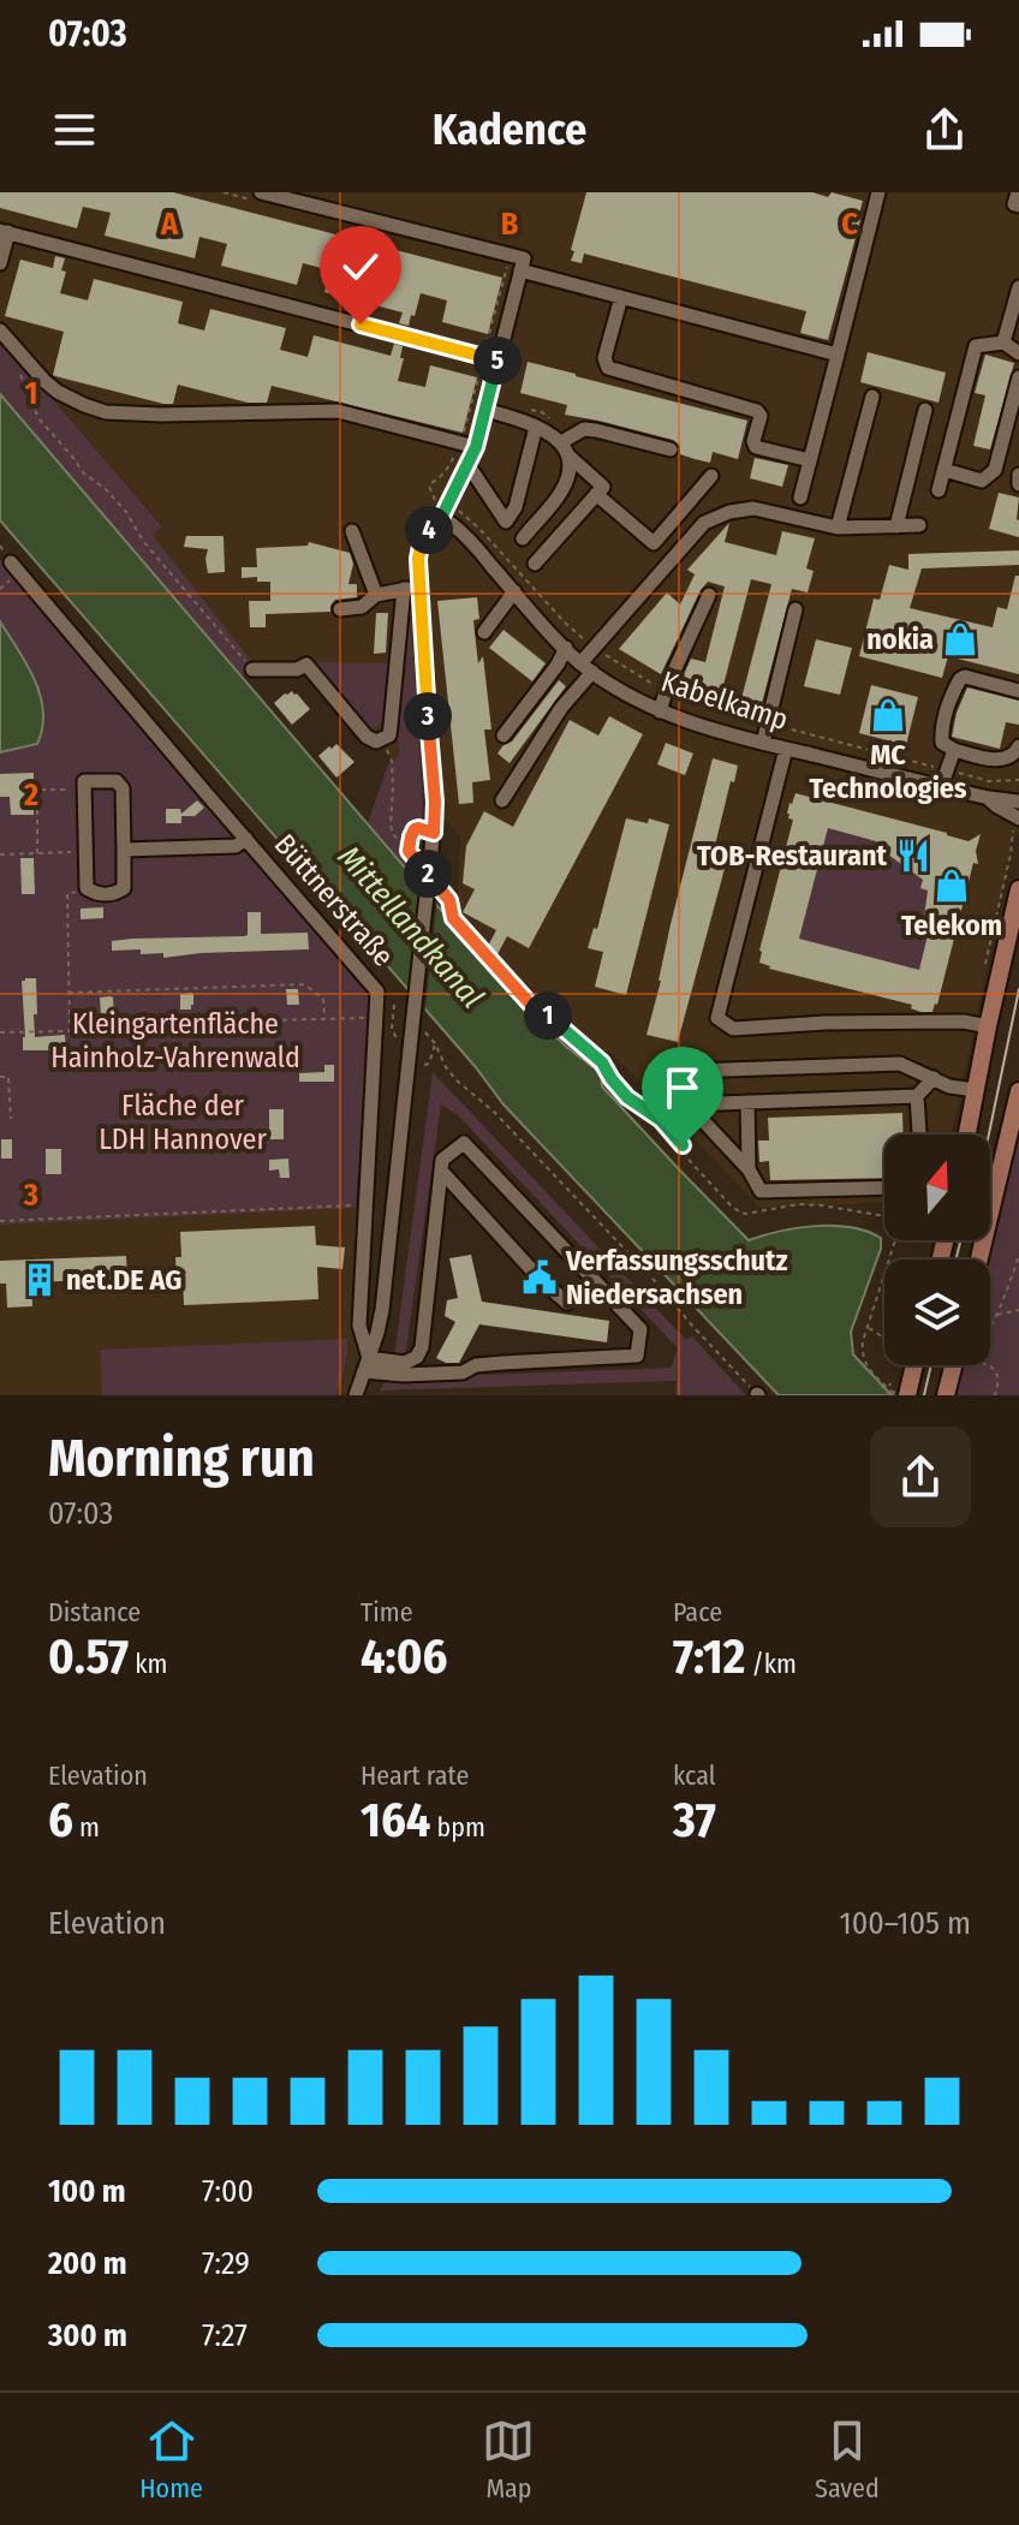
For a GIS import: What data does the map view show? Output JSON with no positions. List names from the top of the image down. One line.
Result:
{"streets":{"street":["Kabelkamp","Büttnerstraße"]},"crossings":[["Kabelkamp","Büttnerstraße"]],"water":["Mittellandkanal"],"parks":["Kleingartenfläche Hainholz-Vahrenwald","Fläche der LDH Hannover"],"places":{"shop":["nokia","MC Technologies","Telekom"],"restaurant":["TOB-Restaurant"],"public building":["Verfassungsschutz Niedersachsen"],"building":["net.DE AG"]},"north":"top","page":{"status":"07:03","header":"Kadence","pins":["5","4","3","2","1"],"heading":["Morning run","07:03"],"stats":[["Distance","0.57 km"],["Time","4:06"],["Pace","7:12 /km"],["Elevation","6 m"],["Heart rate","164 bpm"],["kcal","37"]],"chart":["Elevation","100–105 m"],"list":[{"name":"100 m","note":"7:00"},{"name":"200 m","note":"7:29"},{"name":"300 m","note":"7:27"}],"tabs":["Home","Map","Saved"]},"grid":{"columns":["A","B","C"],"rows":["1","2","3"]}}
